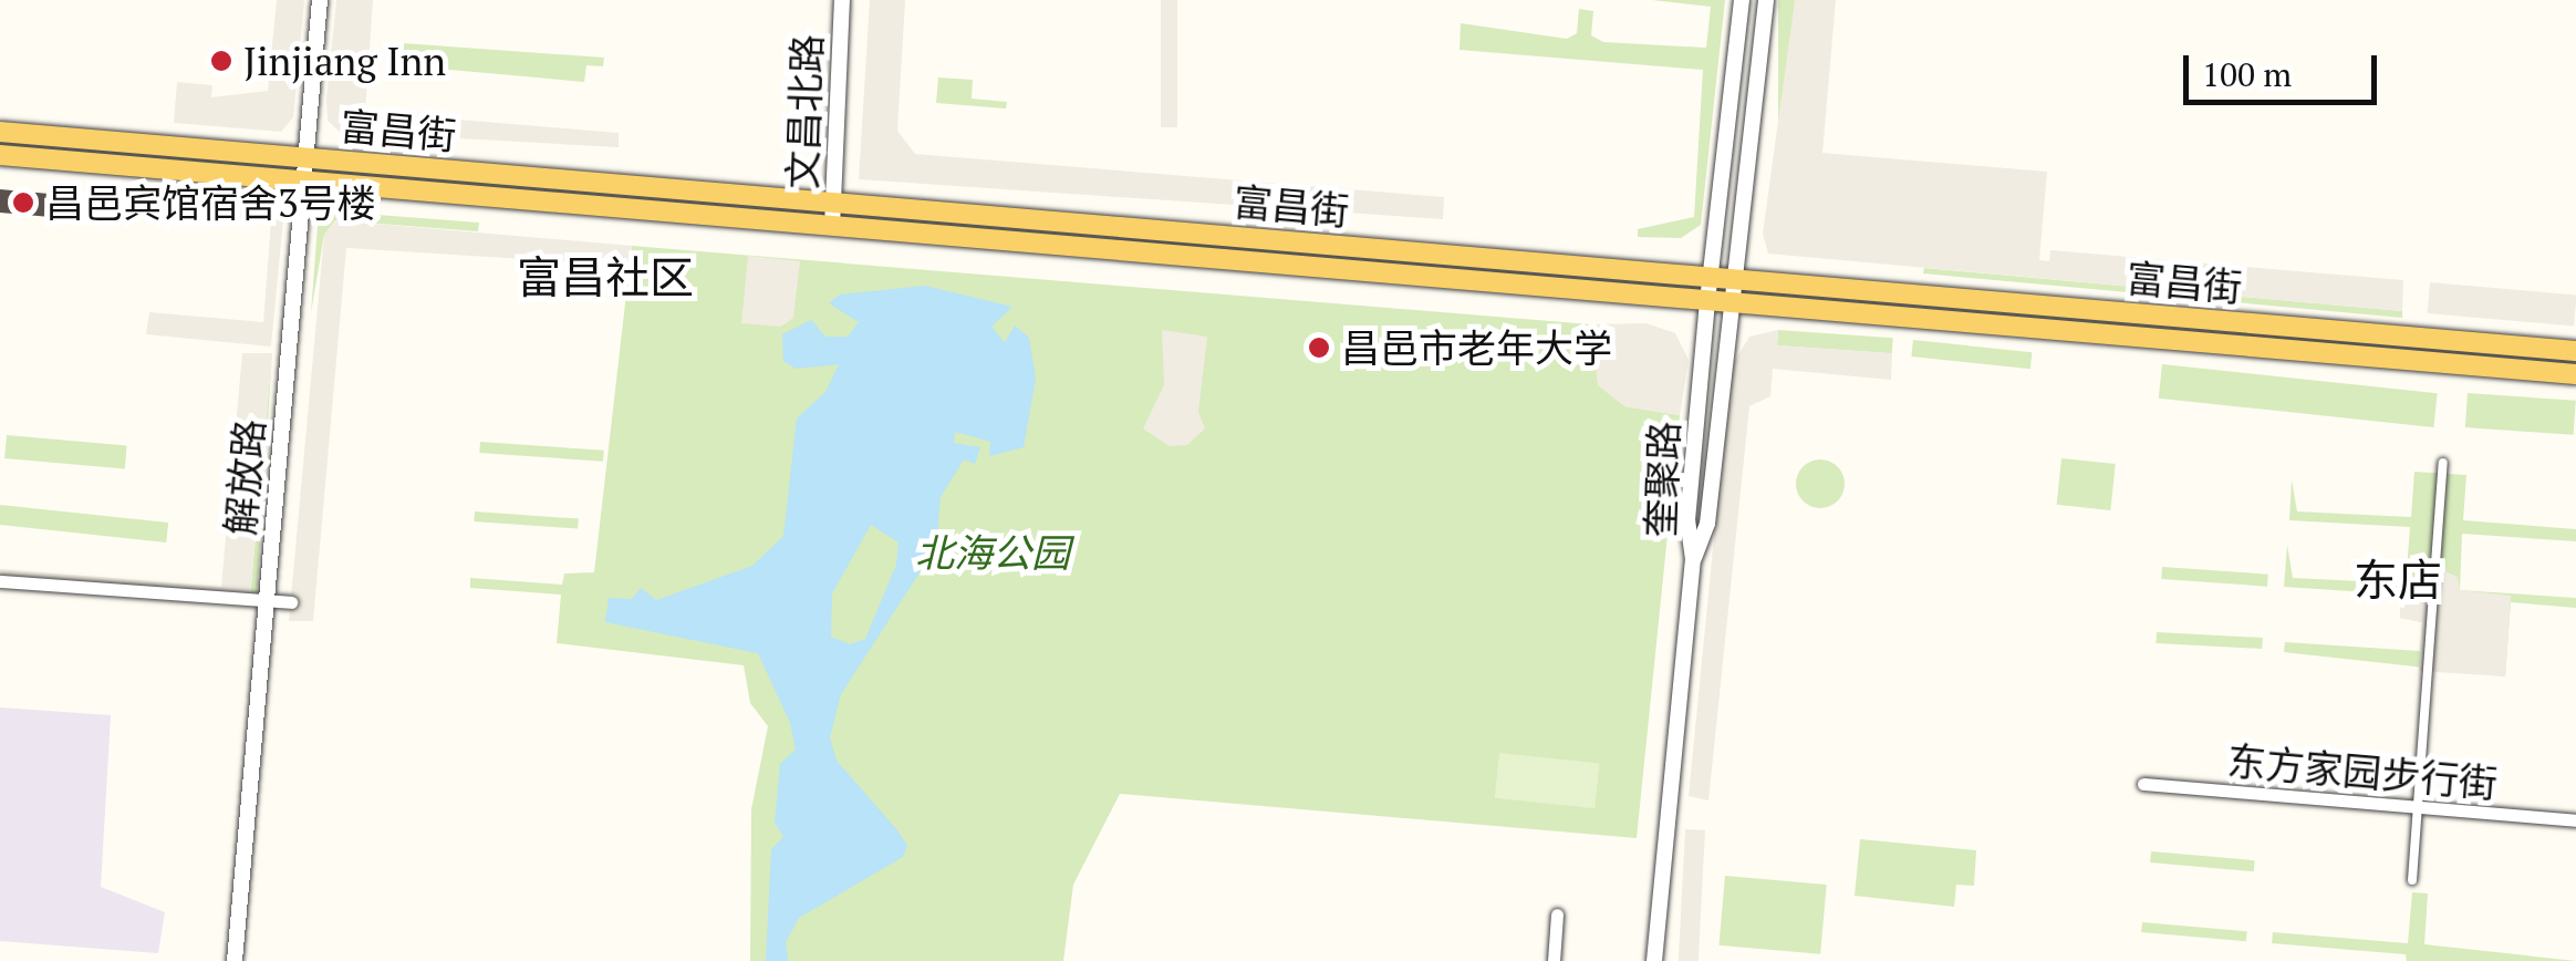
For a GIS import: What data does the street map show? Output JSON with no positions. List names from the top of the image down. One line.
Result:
{"streets":{"main road":["富昌街"],"street":["文昌北路","解放路","奎聚路","东方家园步行街"]},"crossings":[["文昌北路","富昌街"],["富昌街","解放路"],["富昌街","奎聚路"]],"districts":["富昌社区","东店"],"parks":["北海公园"],"places":["Jinjiang Inn","昌邑宾馆宿舍3号楼","昌邑市老年大学"],"scale_bar":"100 m"}
